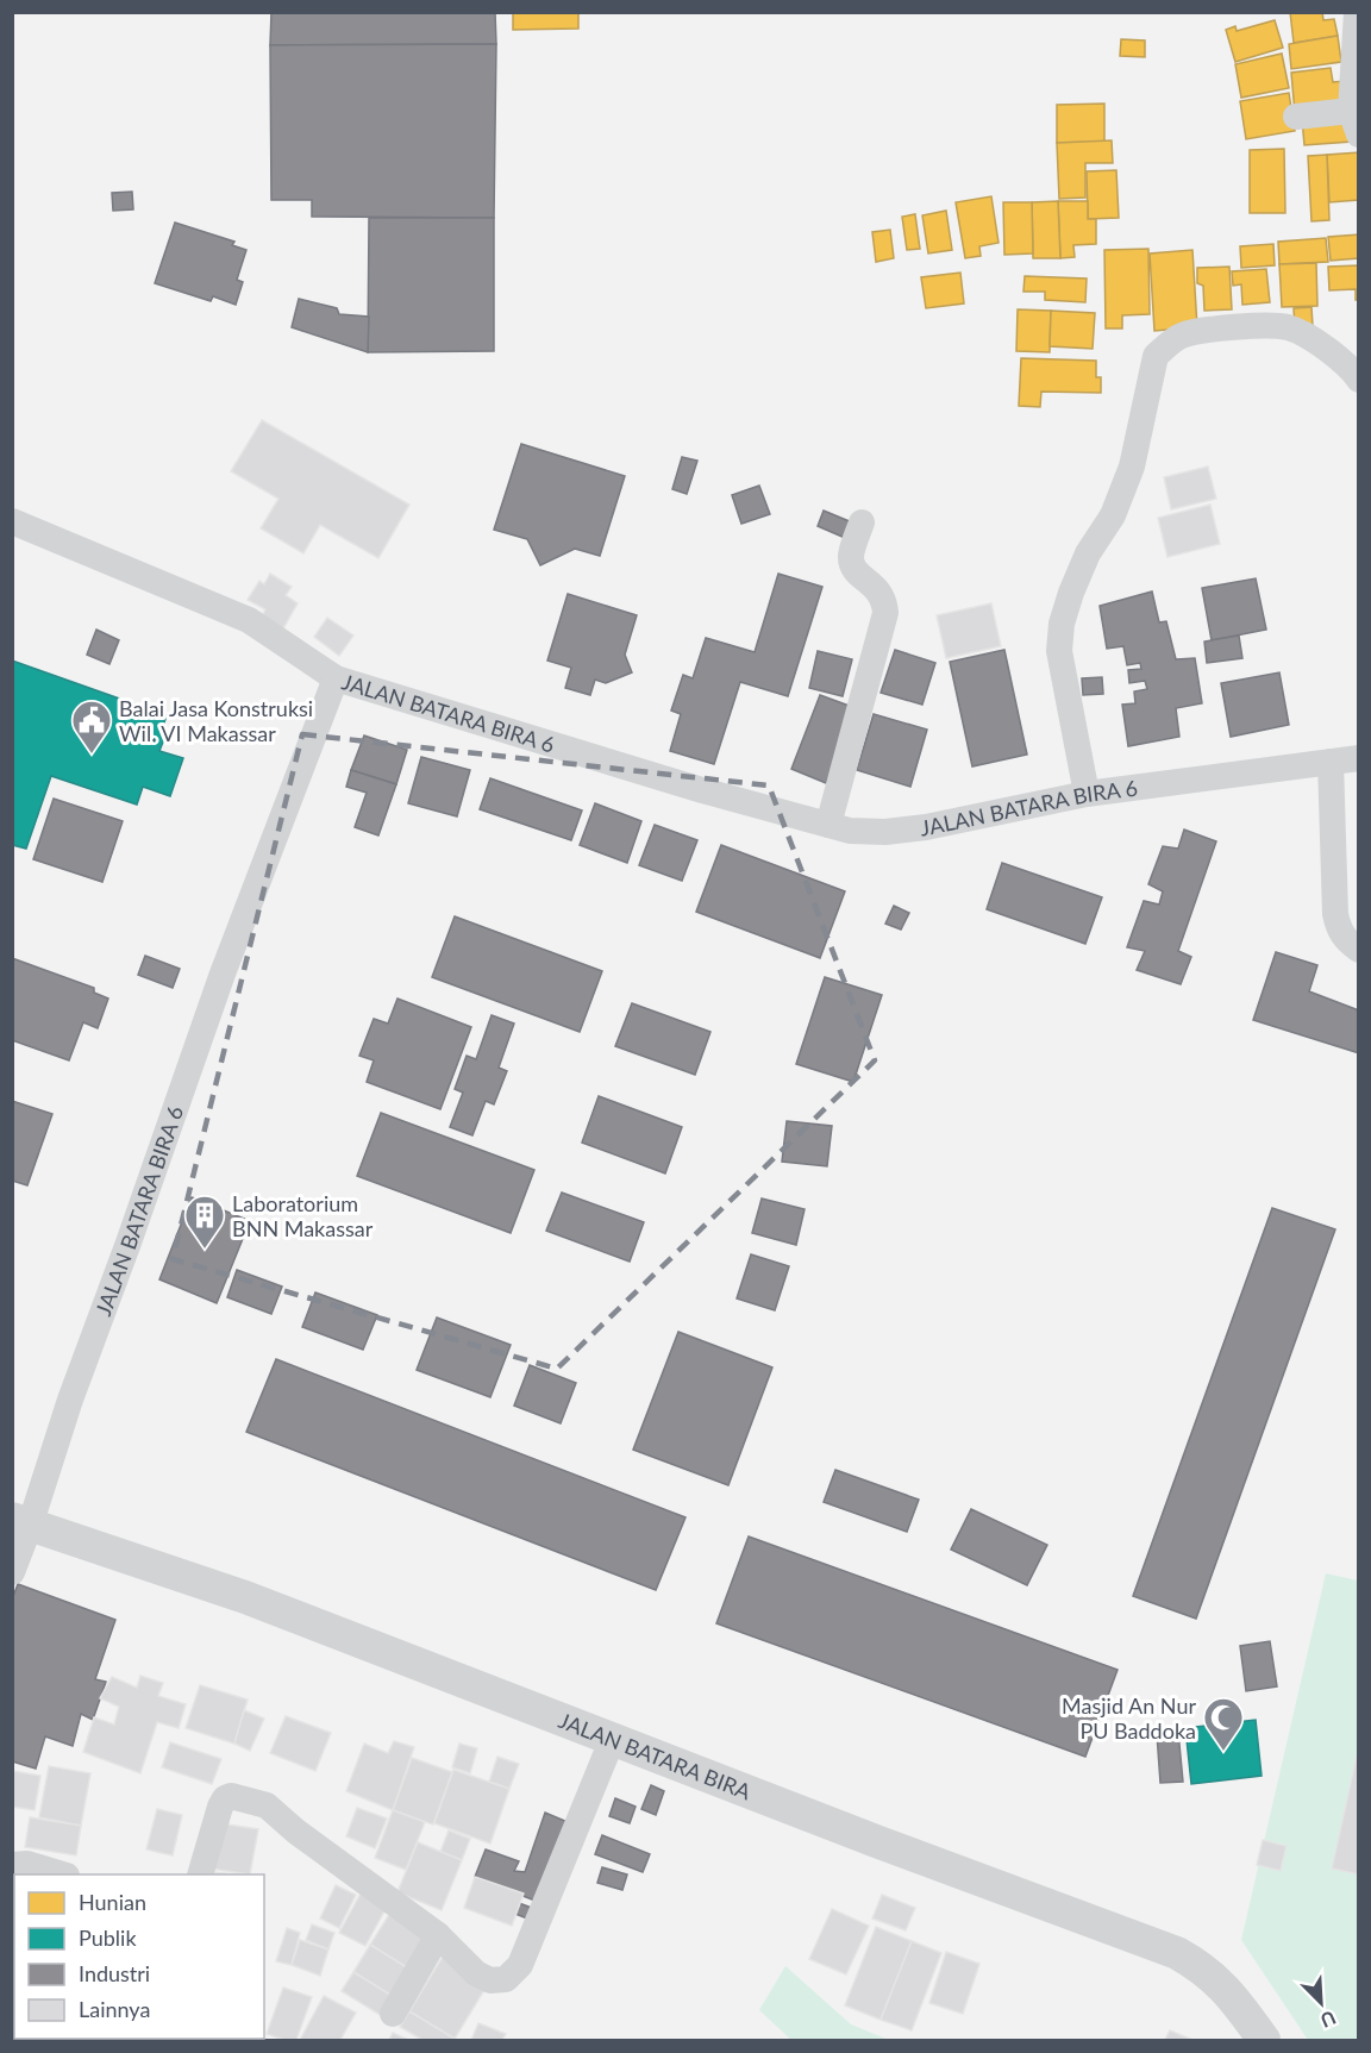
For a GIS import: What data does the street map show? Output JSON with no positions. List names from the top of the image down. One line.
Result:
{"streets":{"street":["JALAN BATARA BIRA 6","JALAN BATARA BIRA"]},"crossings":[["JALAN BATARA BIRA 6","JALAN BATARA BIRA"]],"places":{"public building":["Balai Jasa Konstruksi Wil. VI Makassar"],"building":["Laboratorium BNN Makassar"],"mosque":["Masjid An Nur PU Baddoka"]},"legend":["Hunian","Publik","Industri","Lainnya"],"north":"bottom right"}
